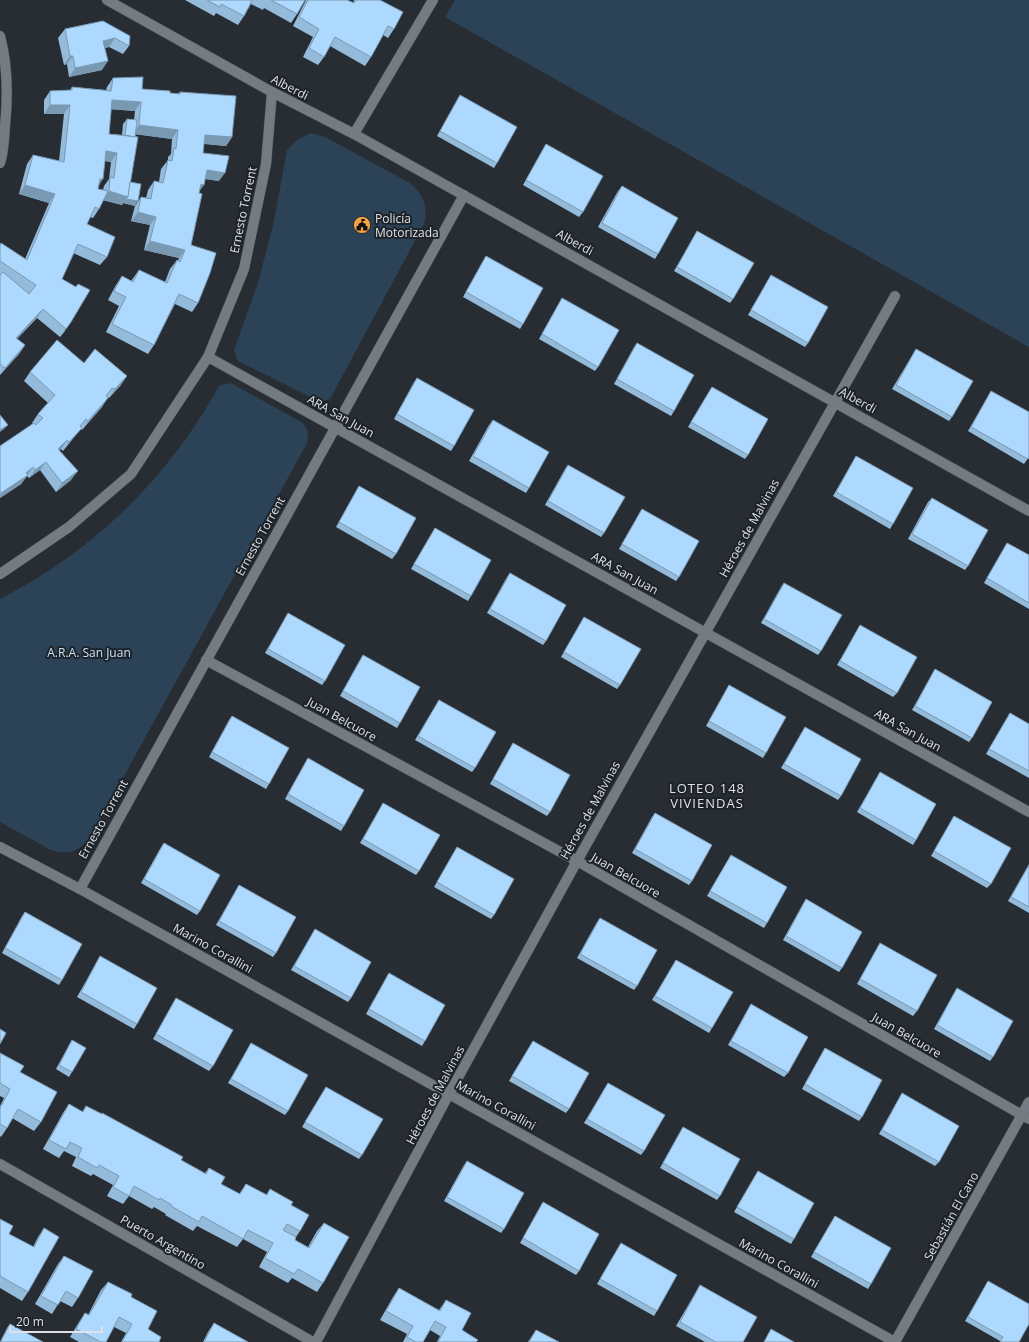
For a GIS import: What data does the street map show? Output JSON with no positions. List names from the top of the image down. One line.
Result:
{"streets":{"street":["Alberdi","Ernesto Torrent","ARA San Juan","Héroes de Malvinas","Juan Belcuore","Marino Corallini","Sebastián El Cano","Puerto Argentino"]},"crossings":[["Alberdi","Ernesto Torrent"],["Alberdi","Héroes de Malvinas"],["Ernesto Torrent","ARA San Juan"],["Ernesto Torrent","Juan Belcuore"],["Ernesto Torrent","Marino Corallini"],["ARA San Juan","Héroes de Malvinas"],["Héroes de Malvinas","Juan Belcuore"],["Héroes de Malvinas","Marino Corallini"],["Juan Belcuore","Sebastián El Cano"],["Marino Corallini","Sebastián El Cano"]],"districts":["LOTEO 148 VIVIENDAS"],"parks":["A.R.A. San Juan"],"places":{"public building":["Policía Motorizada"]},"scale_bar":"20 m"}
